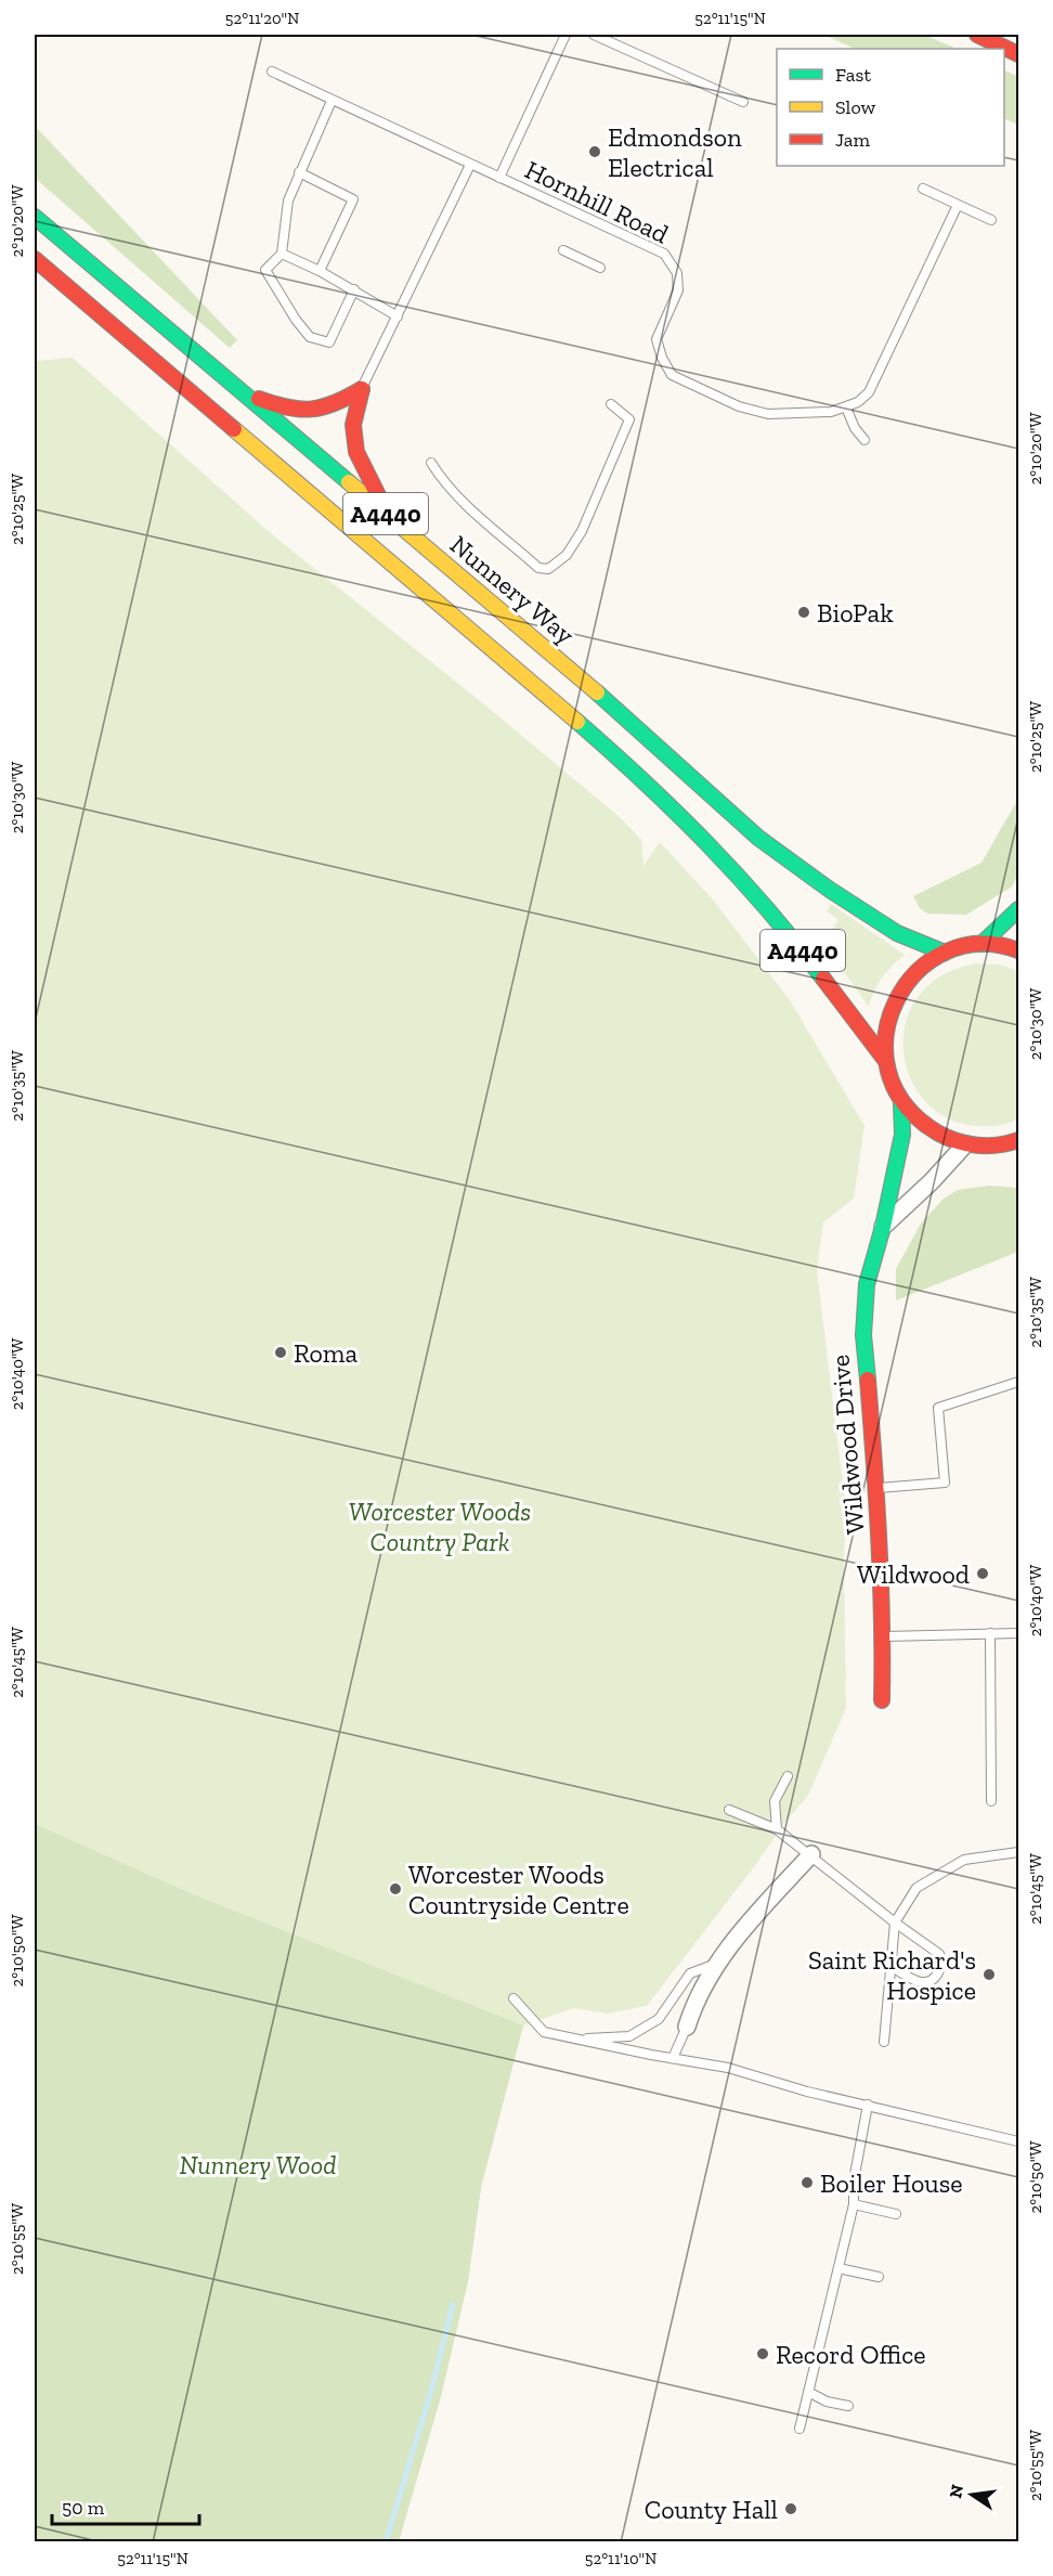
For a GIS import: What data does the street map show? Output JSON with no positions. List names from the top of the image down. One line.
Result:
{"streets":{"main road":["A4440","Nunnery Way","Wildwood Drive"],"lane":["Hornhill Road"]},"parks":["Worcester Woods Country Park","Nunnery Wood"],"places":["Edmondson Electrical","BioPak","Roma","Wildwood","Worcester Woods Countryside Centre","Saint Richard's Hospice","Boiler House","Record Office","County Hall"],"legend":["Fast","Slow","Jam"],"scale_bar":"50 m","north":"left","coordinates":["52°11'20\"N","52°11'15\"N","2°10'20\"W","2°10'25\"W","2°10'30\"W","2°10'35\"W","2°10'40\"W","2°10'45\"W","2°10'50\"W","2°10'55\"W","52°11'10\"N"]}
